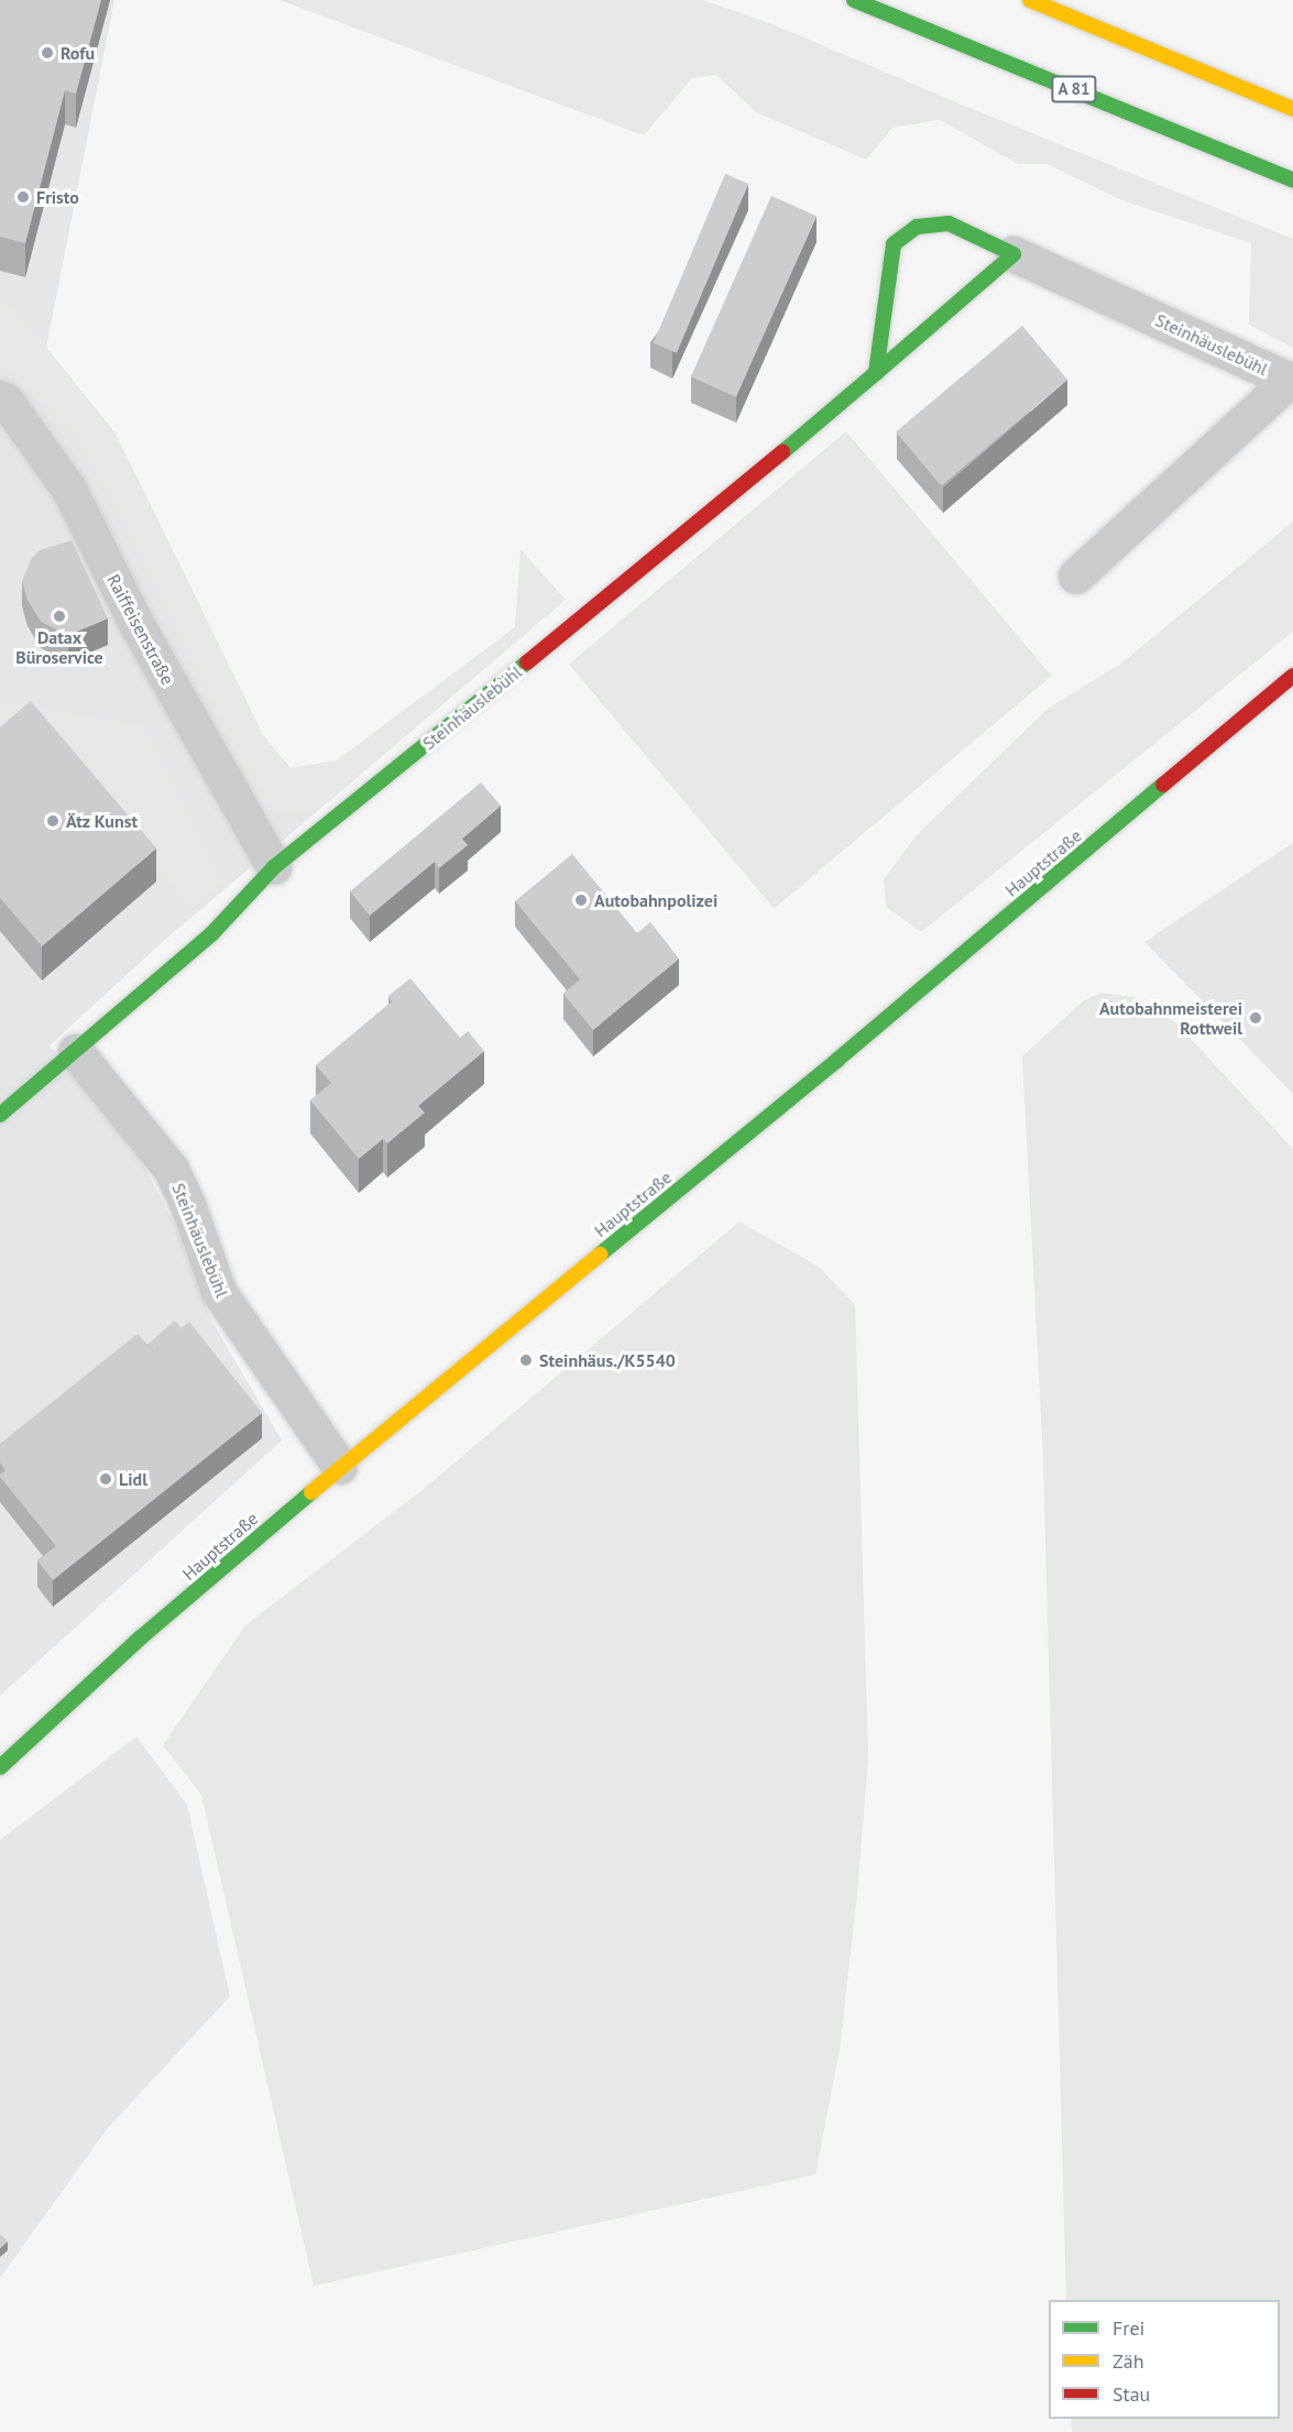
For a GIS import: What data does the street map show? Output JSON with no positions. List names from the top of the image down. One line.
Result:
{"streets":{"main road":["A 81","Steinhäuslebühl","Hauptstraße"],"street":["Raiffeisenstraße"]},"crossings":[["Steinhäuslebühl","Raiffeisenstraße"],["Steinhäuslebühl","Hauptstraße"]],"places":["Rofu","Fristo","Datax Büroservice","Ätz Kunst","Autobahnpolizei","Autobahnmeisterei Rottweil","Steinhäus./K5540","Lidl"],"legend":["Frei","Zäh","Stau"]}
